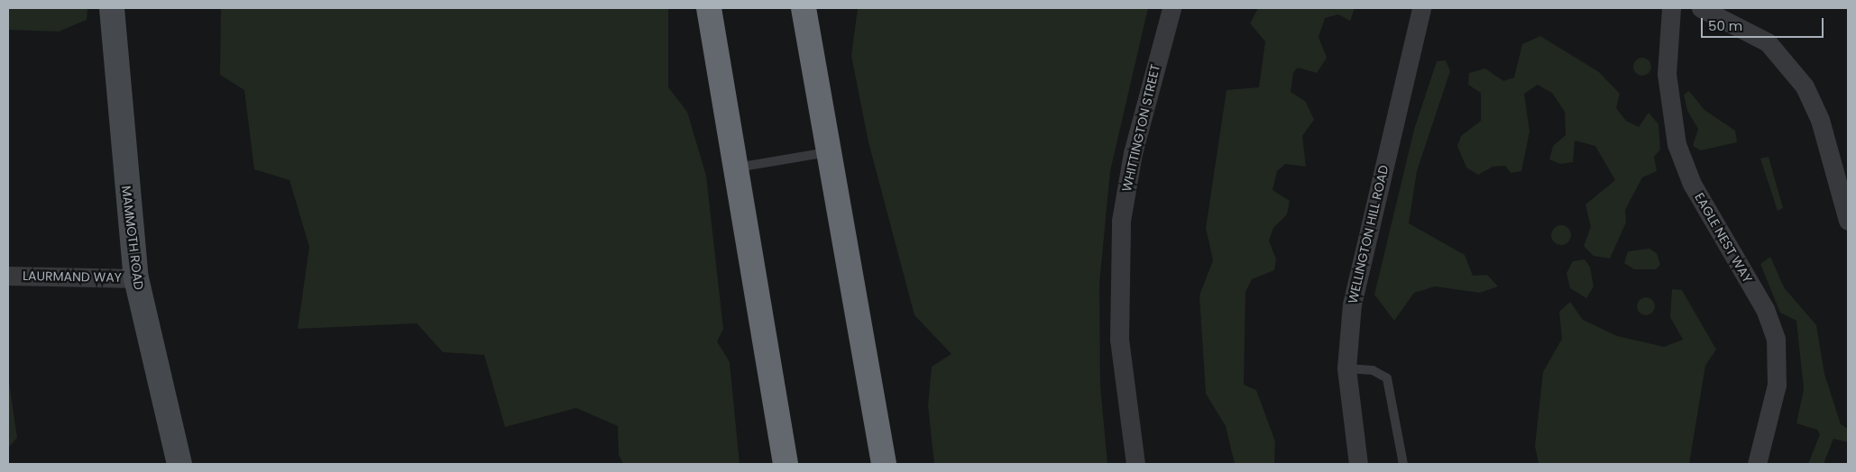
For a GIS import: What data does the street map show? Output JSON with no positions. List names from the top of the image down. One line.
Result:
{"streets":{"main road":["MAMMOTH ROAD"],"street":["WHITTINGTON STREET","WELLINGTON HILL ROAD","EAGLE NEST WAY","LAURMAND WAY"]},"crossings":[["MAMMOTH ROAD","LAURMAND WAY"]],"scale_bar":"50 m"}
